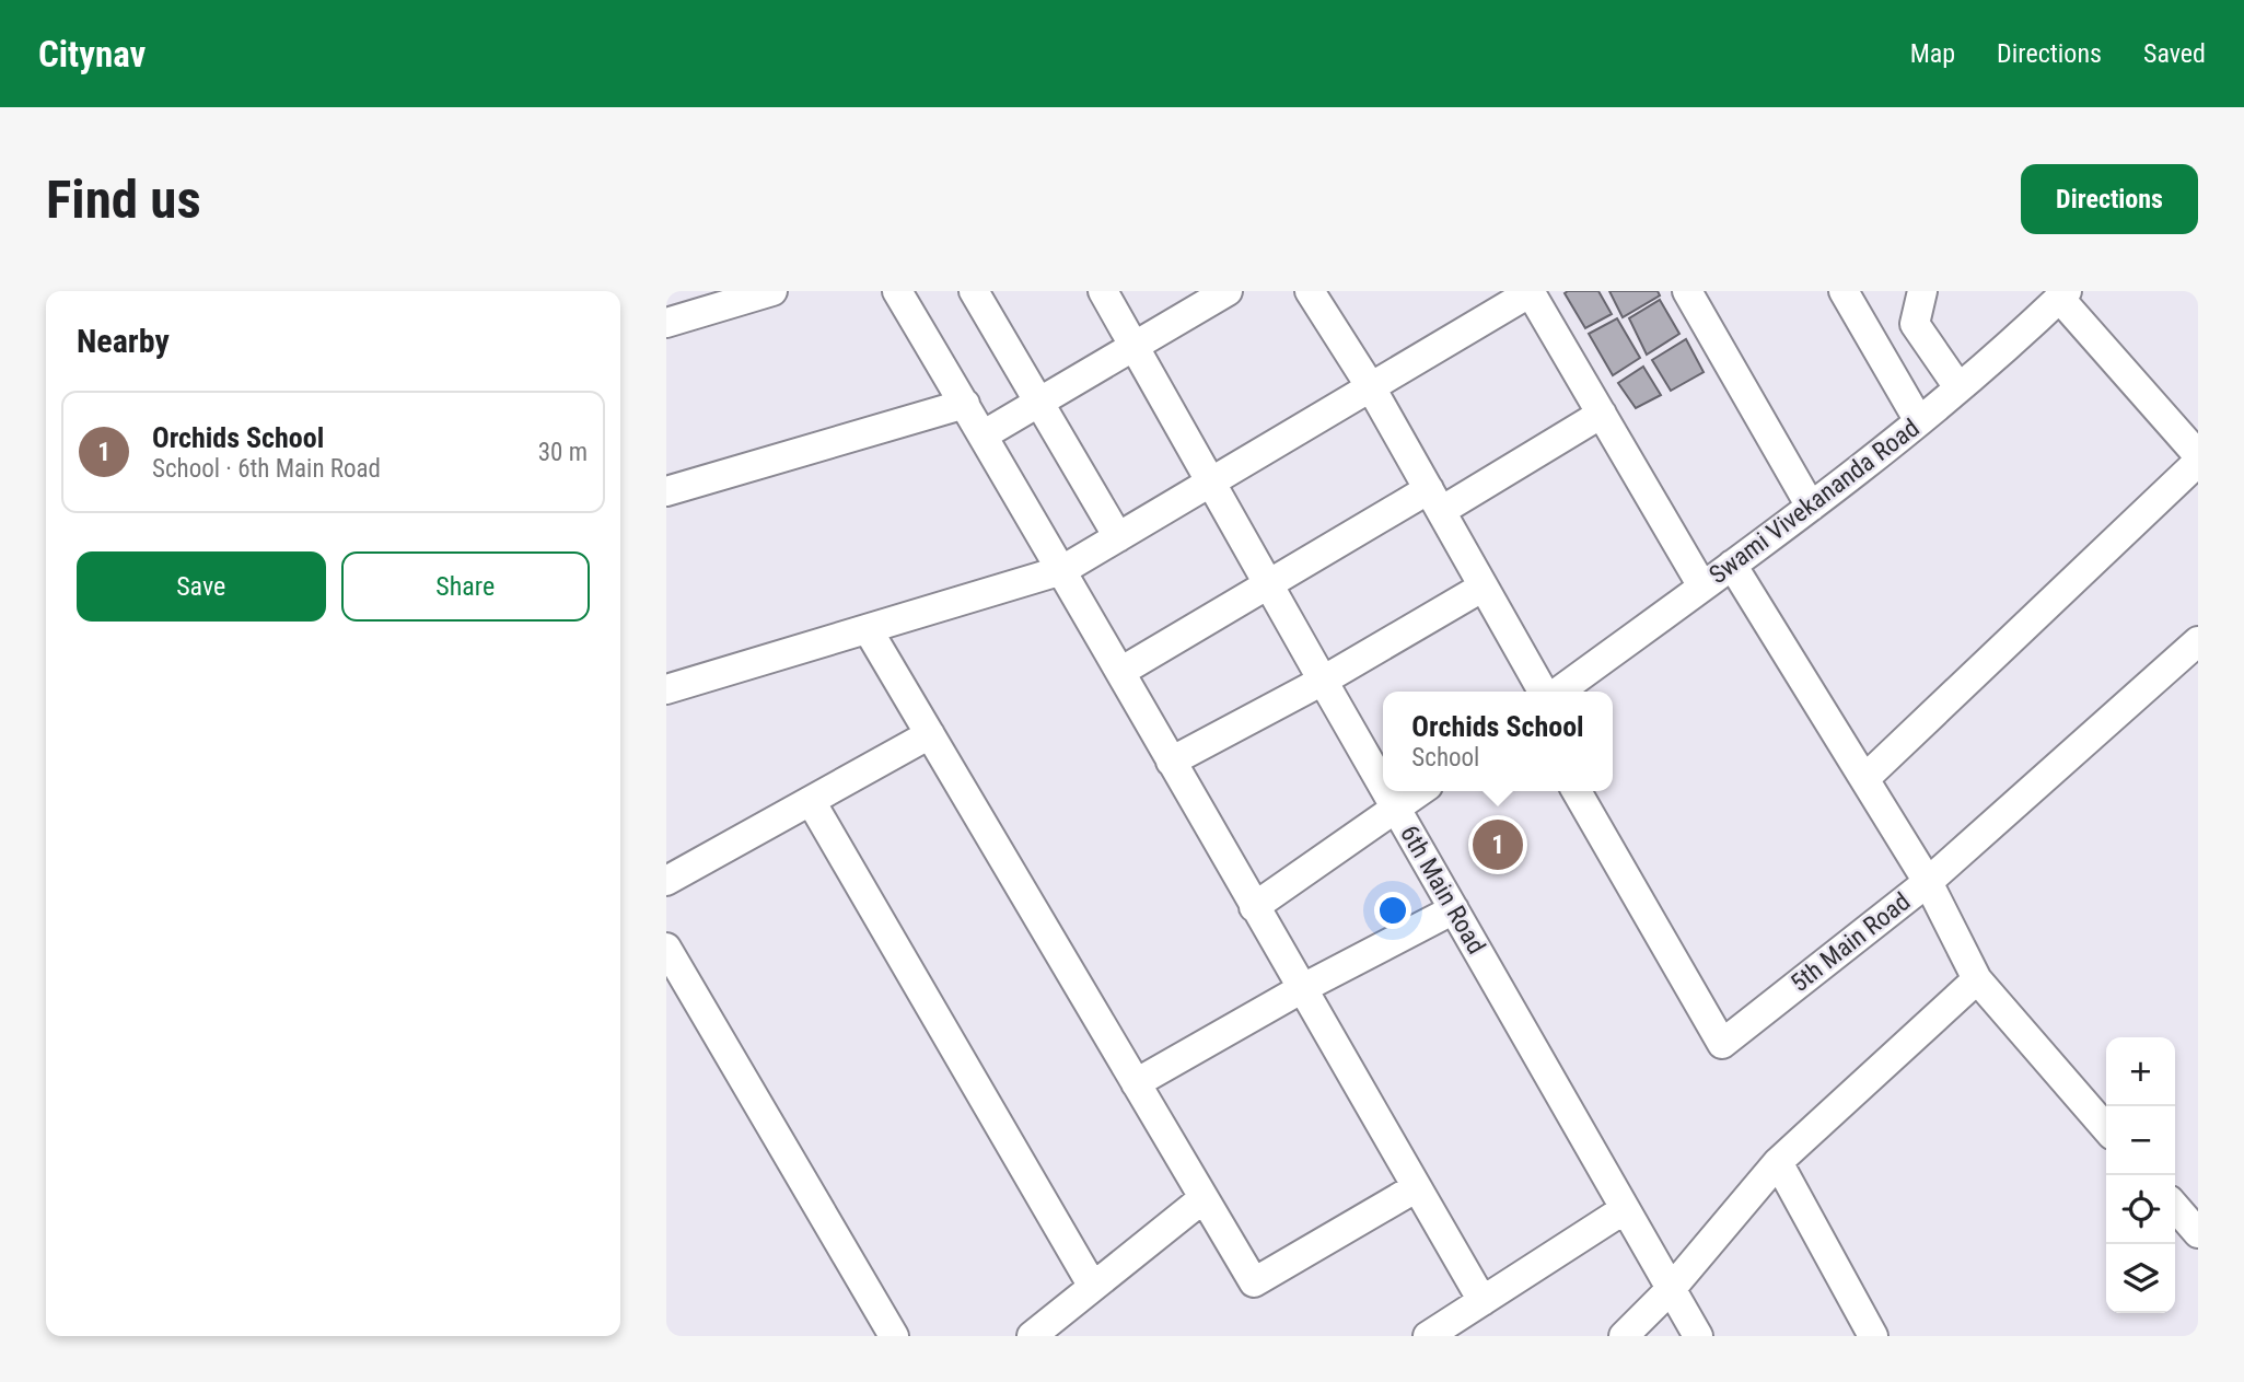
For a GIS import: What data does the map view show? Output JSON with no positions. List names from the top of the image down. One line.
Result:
{"streets":{"street":["Swami Vivekananda Road","6th Main Road","5th Main Road"]},"page":{"header":"Citynav","nav":["Map","Directions","Saved"],"buttons":["Directions",["Save","Share"]],"title":"Find us","heading":"Nearby","list":[{"mark":"1","name":"Orchids School","note":"School · 6th Main Road","value":"30 m"}],"popup":["Orchids School","School"],"pins":"1","map_buttons":["+","−"]}}
